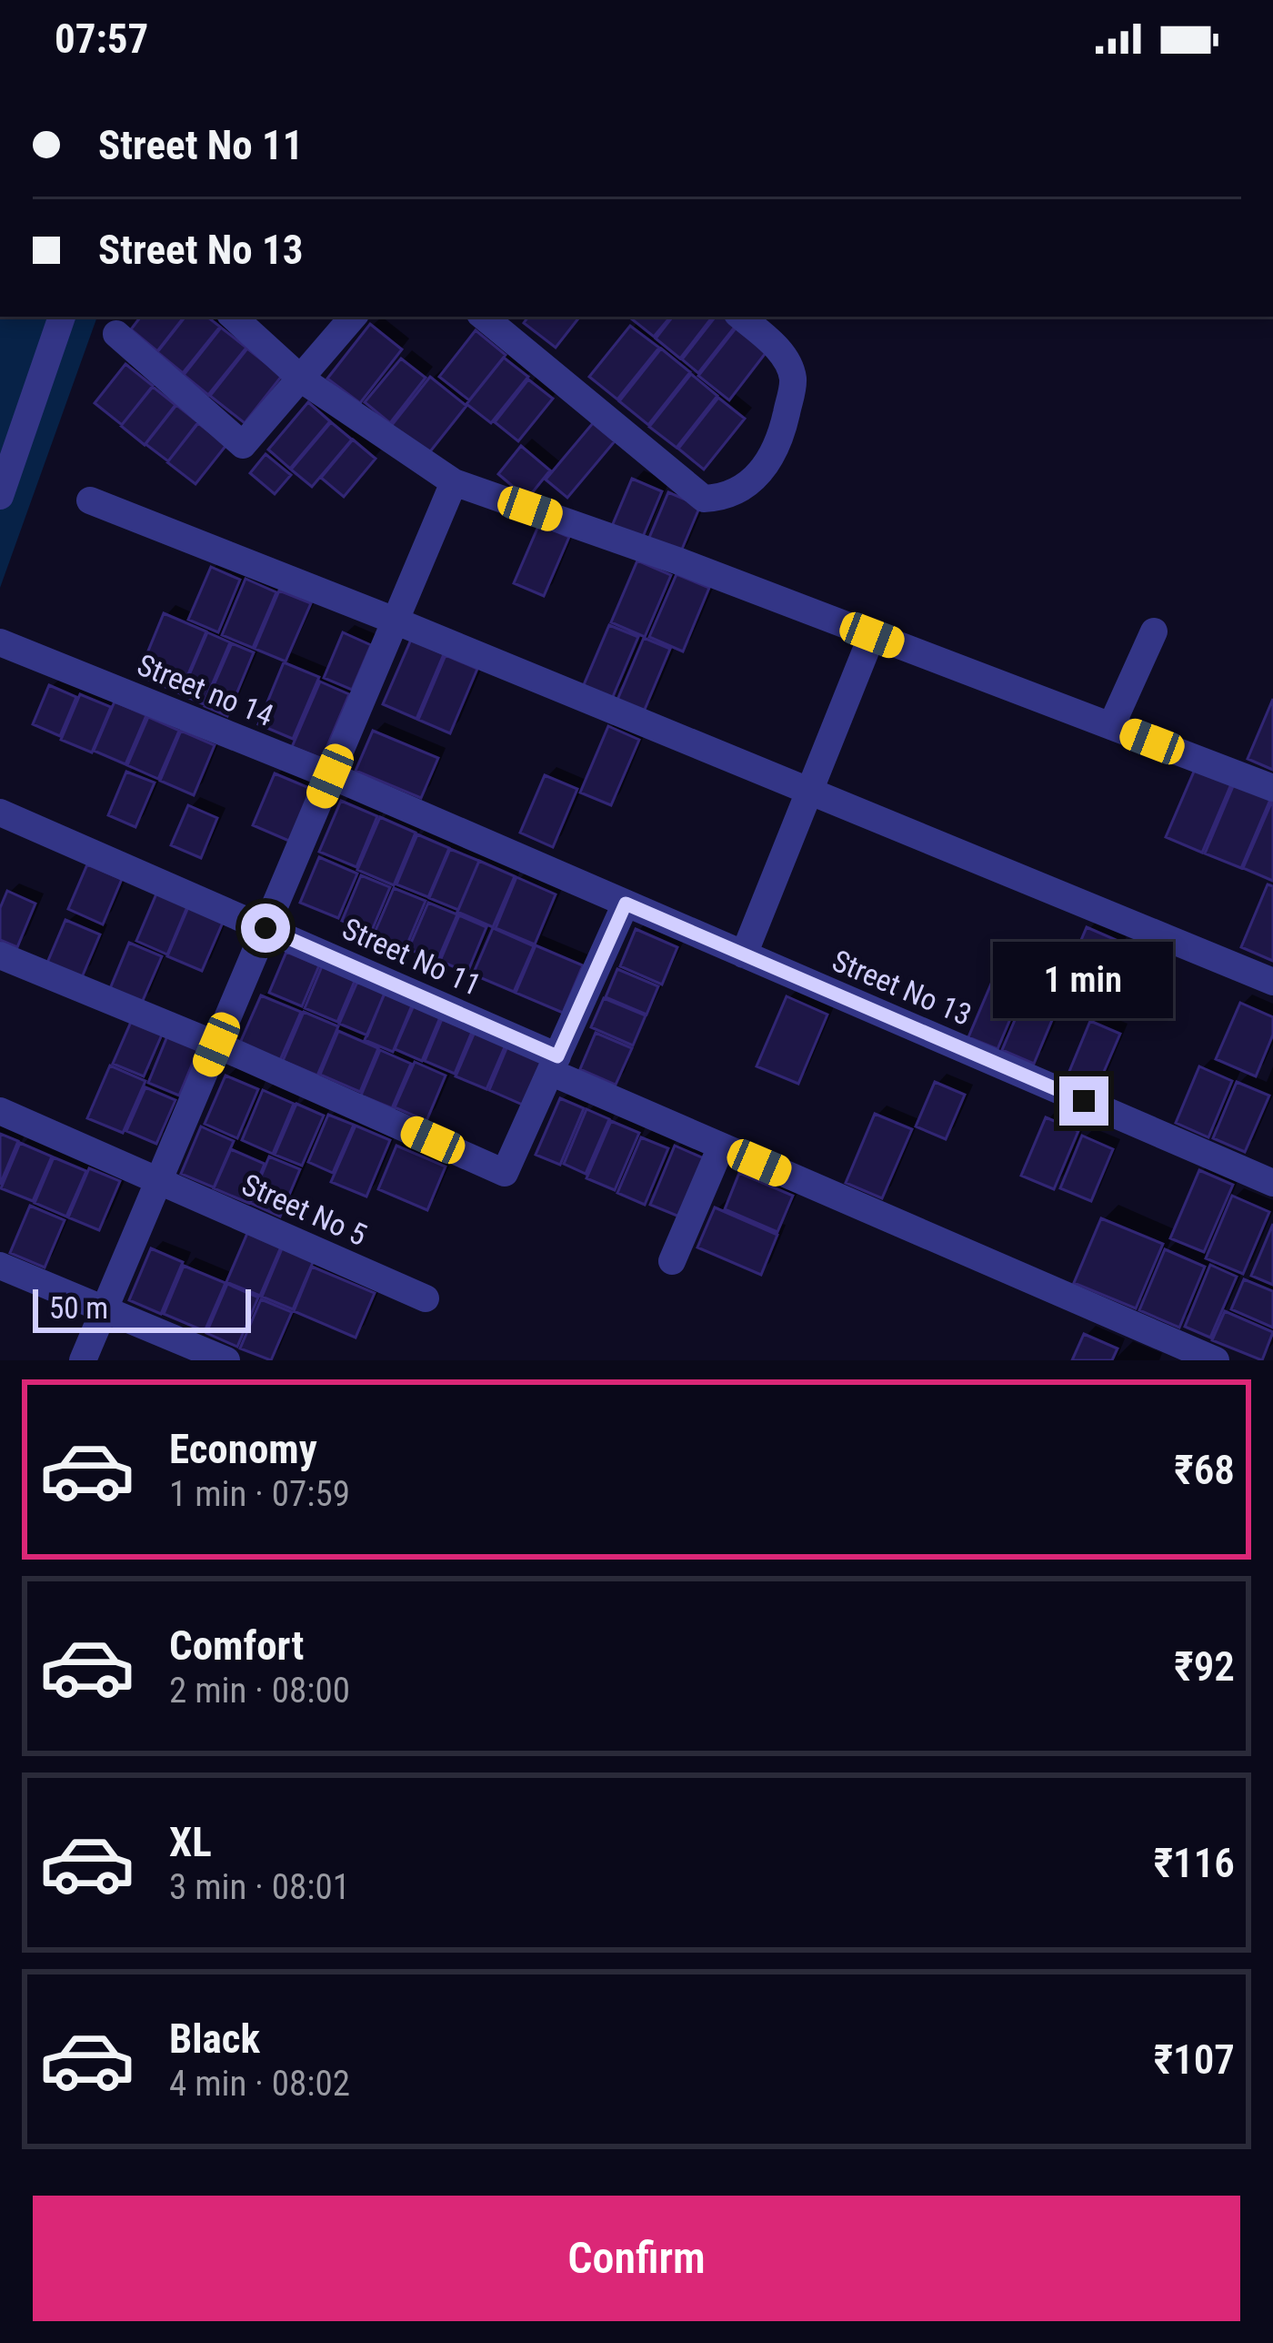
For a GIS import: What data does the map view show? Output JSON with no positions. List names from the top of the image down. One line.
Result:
{"streets":{"street":["Street no 14","Street No 11","Street No 13","Street No 5"]},"crossings":[["Street no 14","Street No 13"]],"scale_bar":"50 m","page":{"status":"07:57","banner":["Street No 11","Street No 13"],"bubble":"1 min","scale":"50 m","list":[{"name":"Economy","note":"1 min · 07:59","value":"₹68"},{"name":"Comfort","note":"2 min · 08:00","value":"₹92"},{"name":"XL","note":"3 min · 08:01","value":"₹116"},{"name":"Black","note":"4 min · 08:02","value":"₹107"}],"buttons":"Confirm"}}
